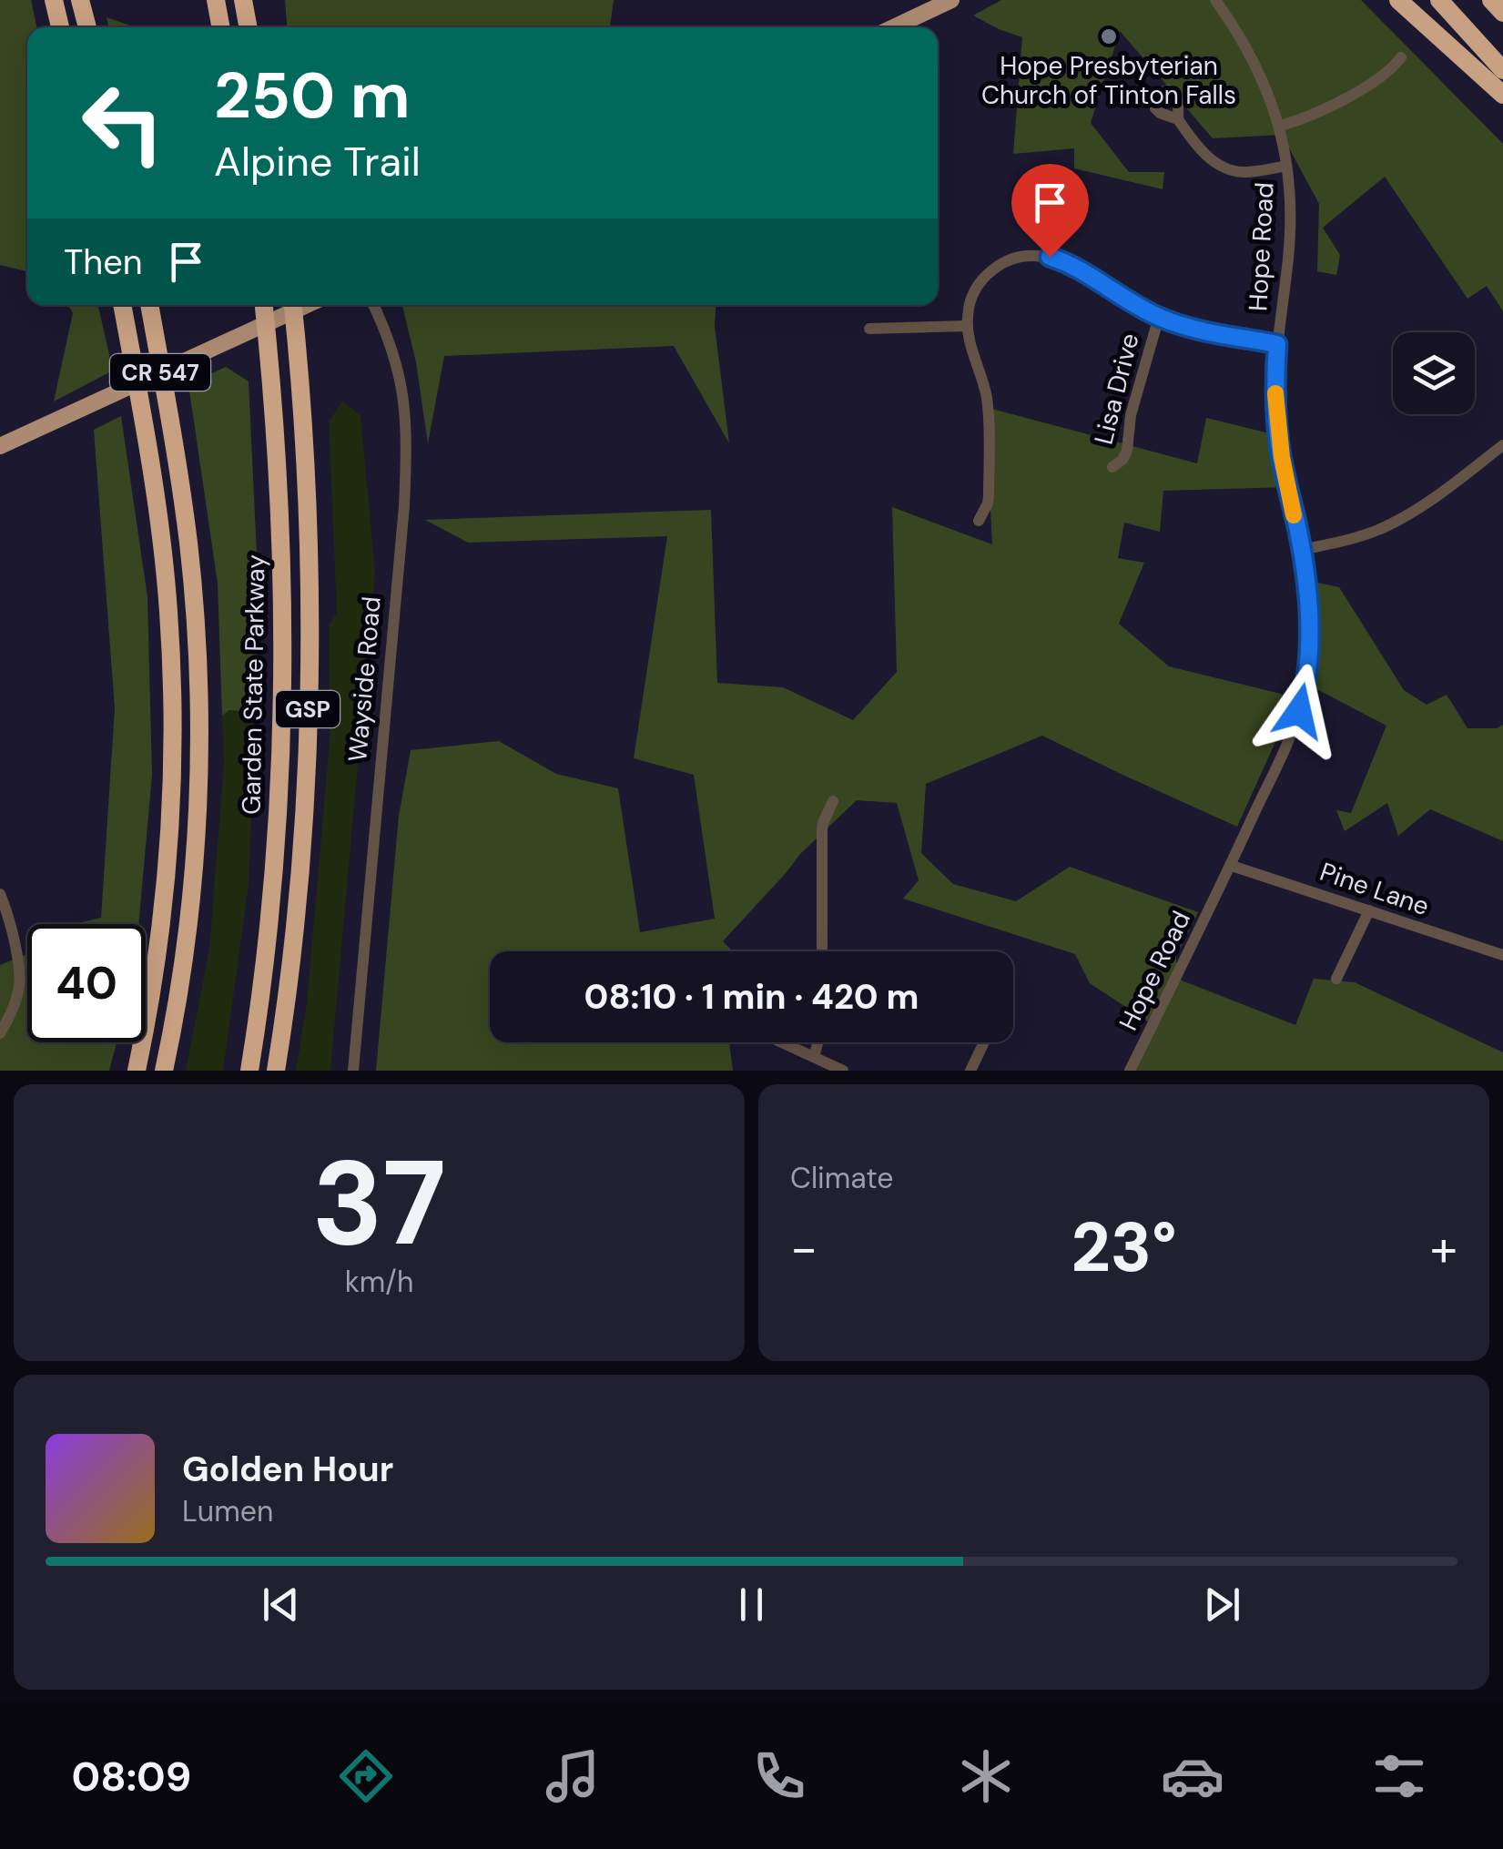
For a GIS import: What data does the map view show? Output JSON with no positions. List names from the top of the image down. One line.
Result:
{"streets":{"highway":["Garden State Parkway","GSP"],"main road":["CR 547"],"street":["Hope Road","Lisa Drive","Wayside Road","Pine Lane"]},"crossings":[["Hope Road","Pine Lane"]],"places":["Hope Presbyterian Church of Tinton Falls"],"page":{"turn":["250 m","Alpine Trail"],"then":"Then","limit":"40","trip":"08:10 · 1 min · 420 m","tile":[["37","km/h"],"Climate"],"heat":["−","23°","+"],"song":["Golden Hour","Lumen"],"tabs":"08:09"}}
